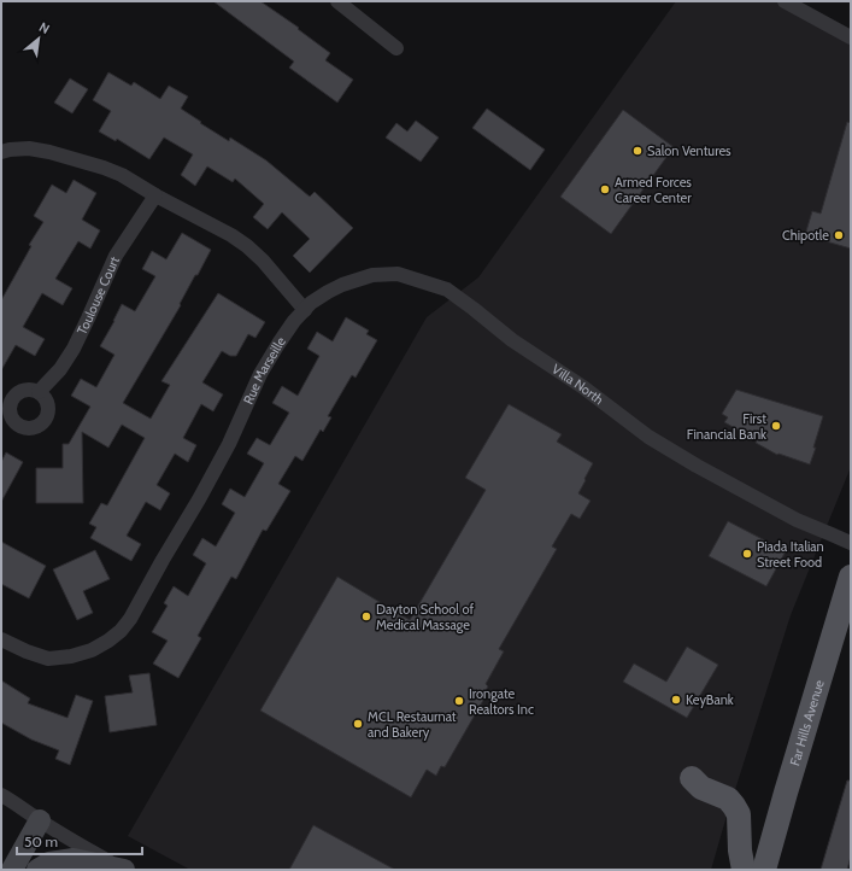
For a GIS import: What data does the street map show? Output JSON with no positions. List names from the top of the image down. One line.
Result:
{"streets":{"main road":["Far Hills Avenue"],"street":["Toulouse Court","Rue Marseille","Villa North"]},"crossings":[["Rue Marseille","Villa North"]],"places":["Salon Ventures","Armed Forces Career Center","Chipotle","First Financial Bank","Piada Italian Street Food","Dayton School of Medical Massage","KeyBank","Irongate Realtors Inc","MCL Restaurnat and Bakery"],"scale_bar":"50 m","north":"top right"}
